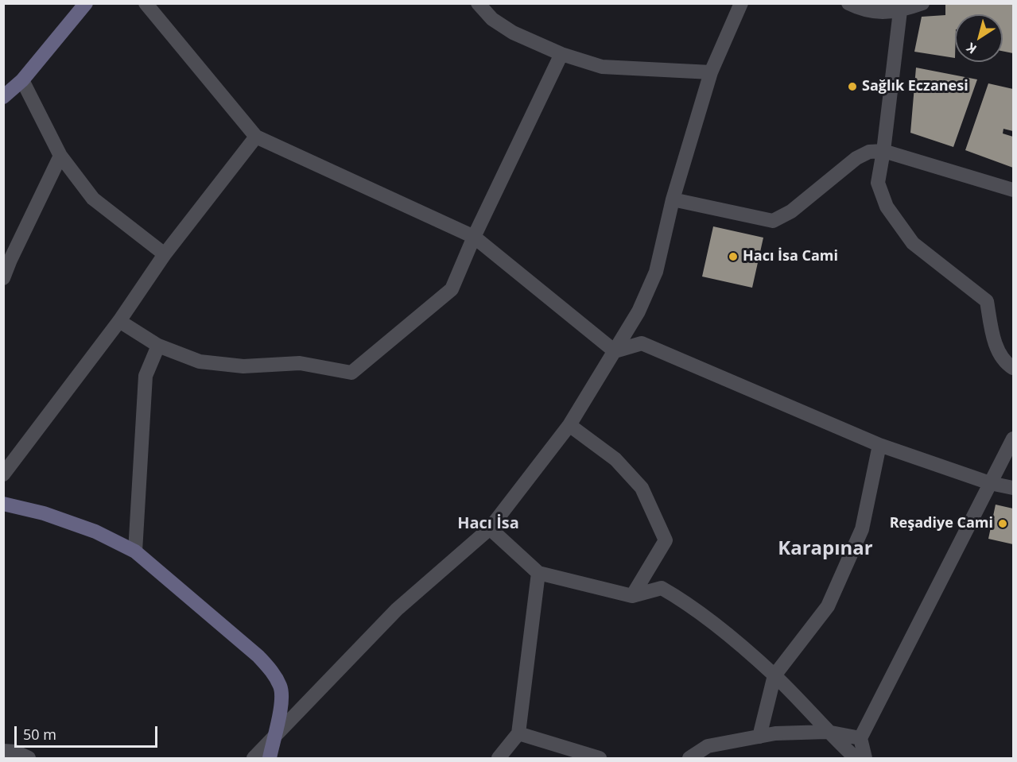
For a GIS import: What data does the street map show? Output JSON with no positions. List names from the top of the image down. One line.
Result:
{"districts":["Hacı İsa","Karapınar"],"places":["Sağlık Eczanesi","Hacı İsa Cami","Reşadiye Cami"],"scale_bar":"50 m","north":"bottom left"}
